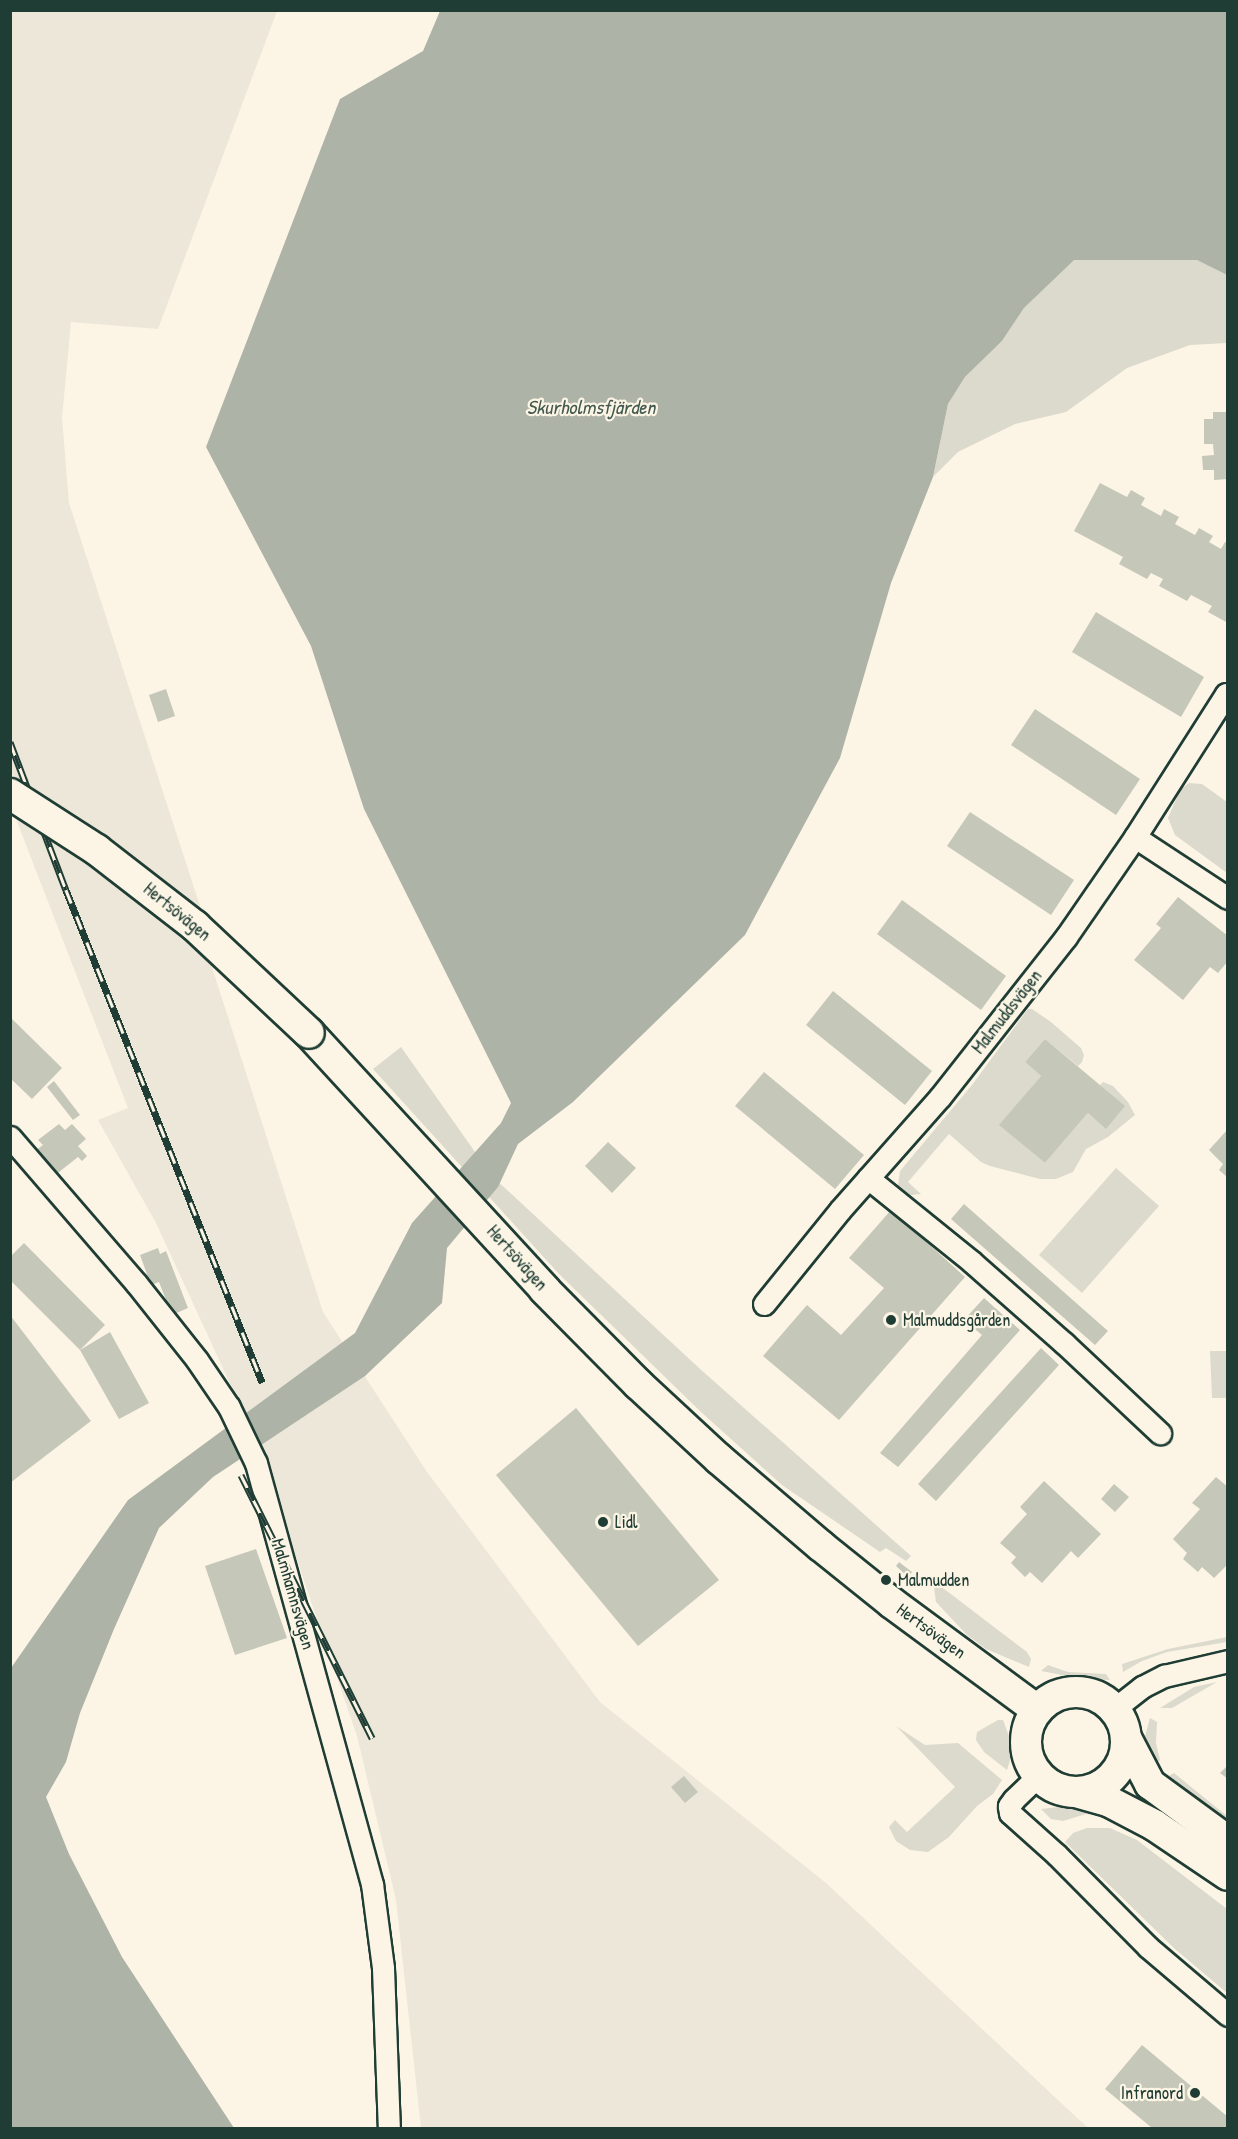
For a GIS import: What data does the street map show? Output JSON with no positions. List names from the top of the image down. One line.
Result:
{"streets":{"main road":["Hertsövägen"],"street":["Malmuddsvägen","Malmhamnsvägen"]},"water":["Skurholmsfjärden"],"places":["Malmuddsgården","Lidl","Malmudden","Infranord"]}
